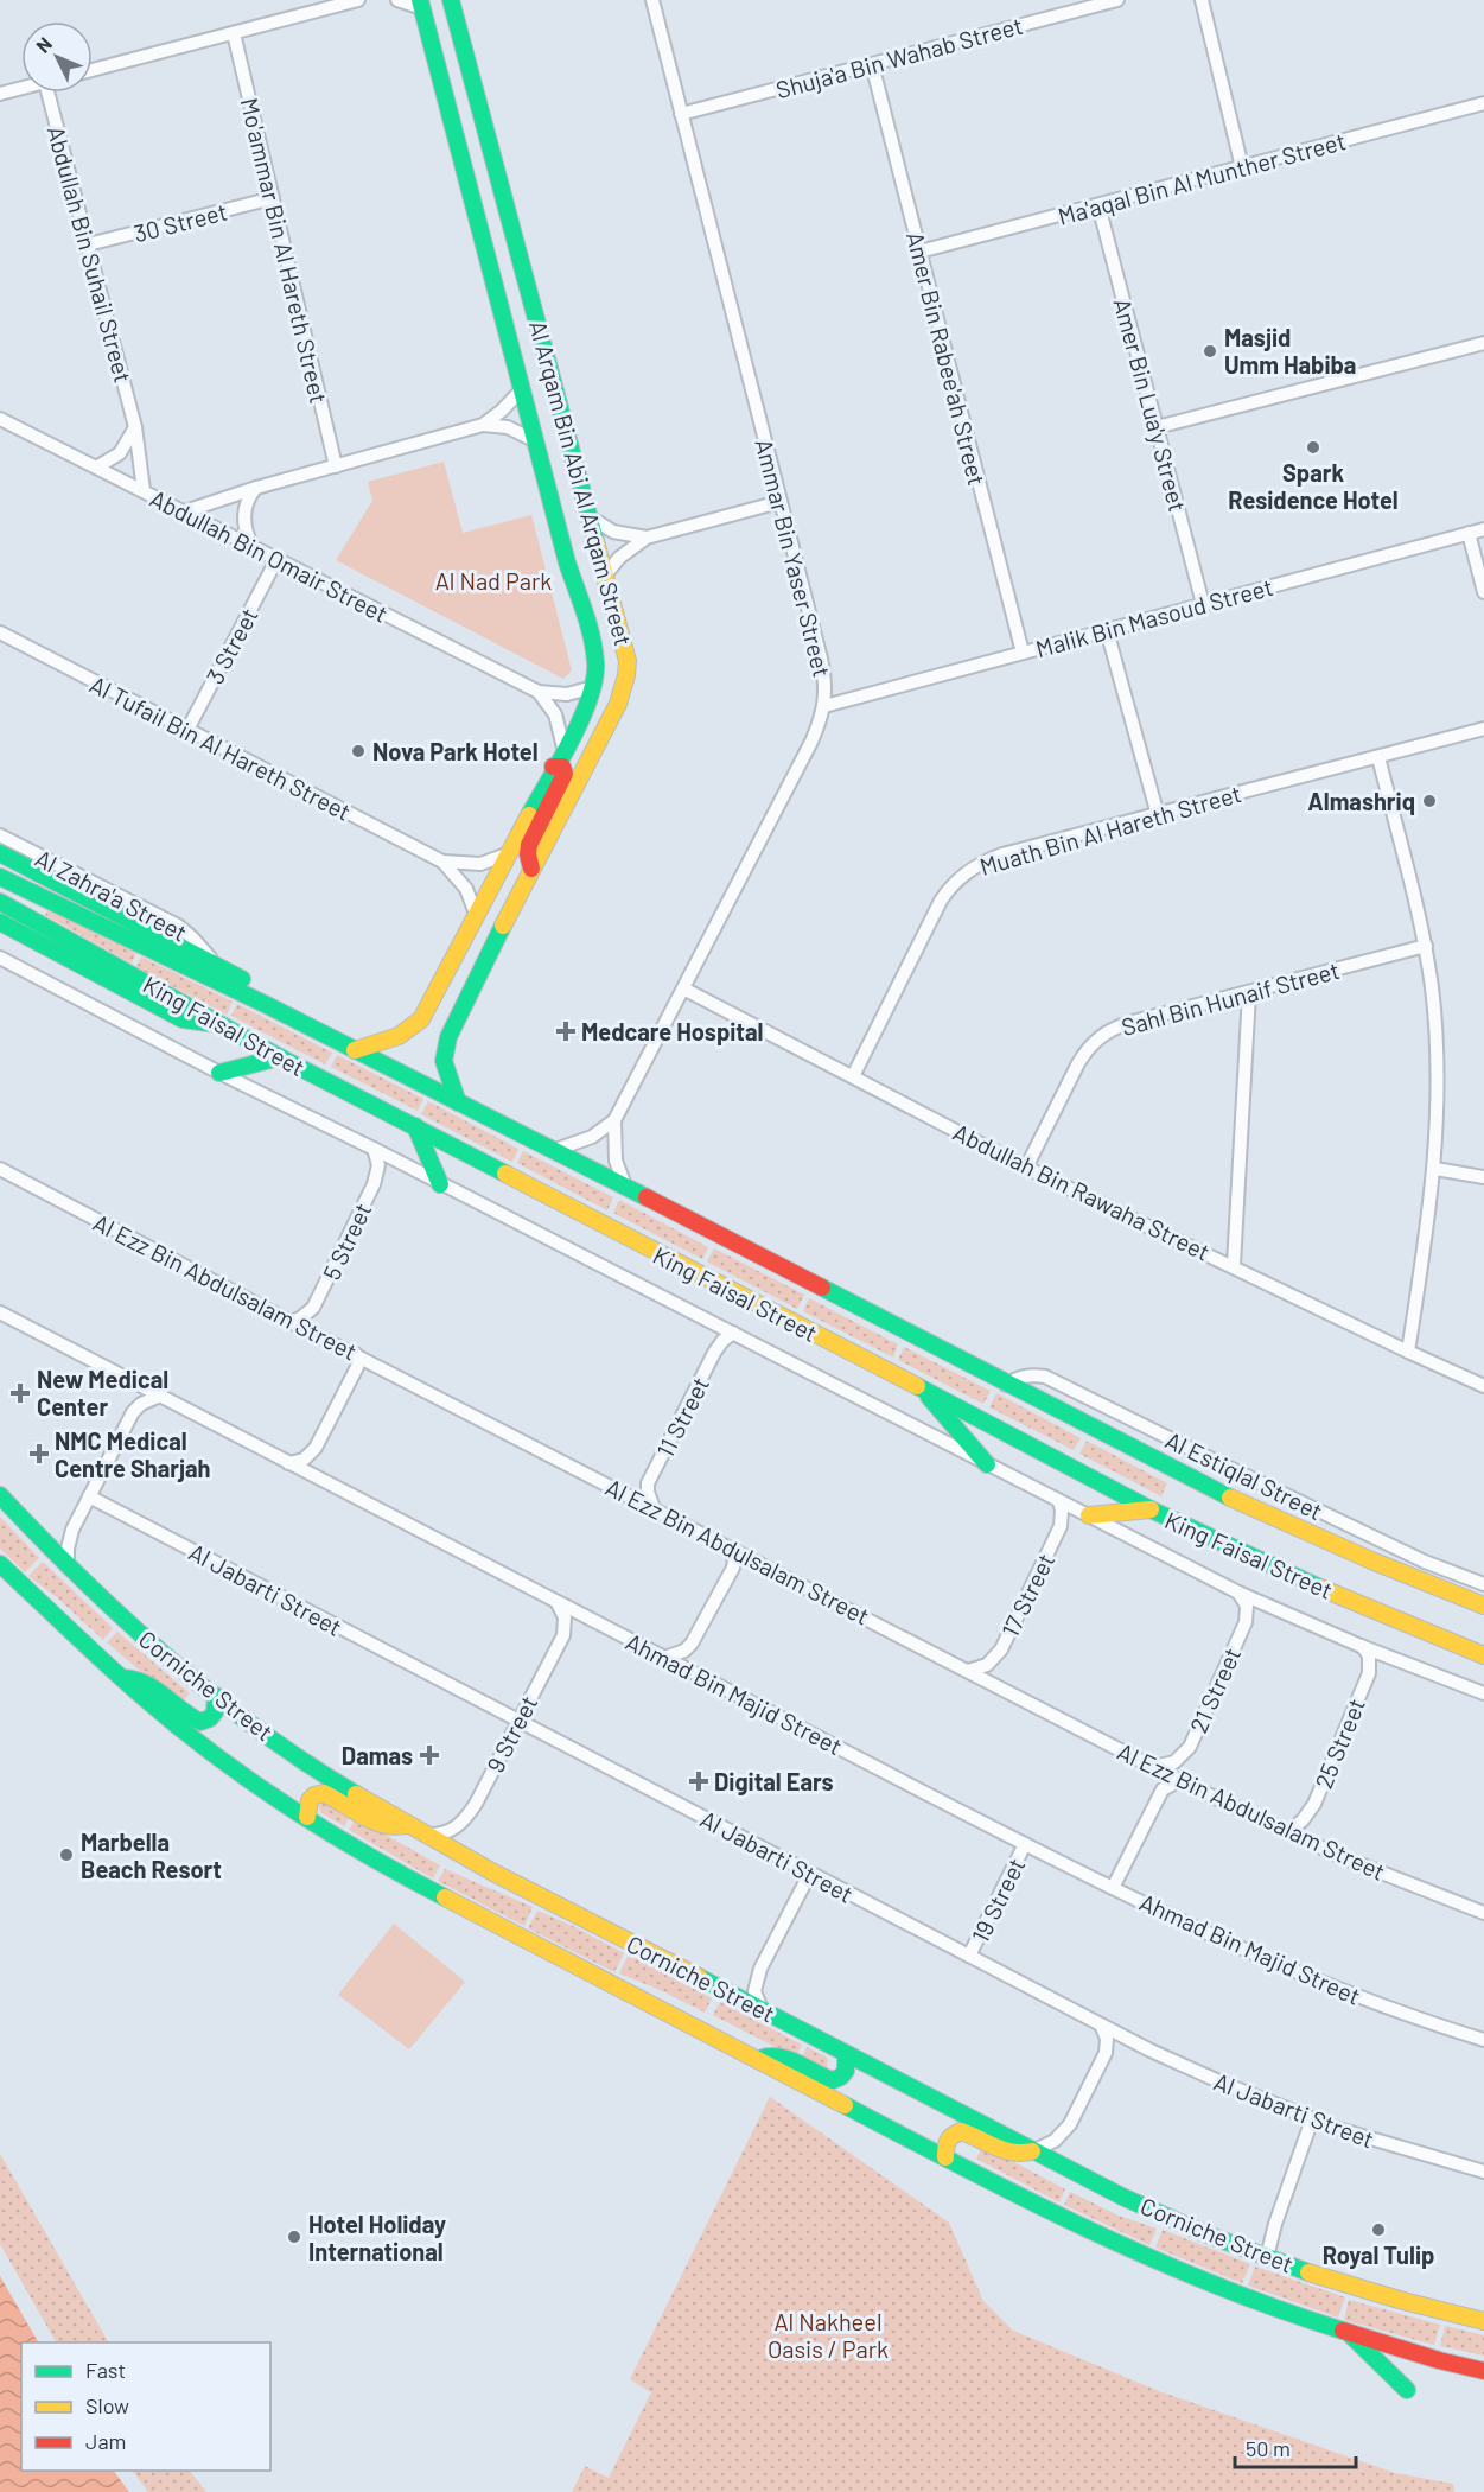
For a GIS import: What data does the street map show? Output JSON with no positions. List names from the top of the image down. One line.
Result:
{"streets":{"main road":["Al Arqam Bin Abi Al Arqam Street","King Faisal Street","Corniche Street"],"street":["Shuja'a Bin Wahab Street","Ma'aqal Bin Al Munther Street","30 Street","Mo'ammar Bin Al Hareth Street","Abdullah Bin Suhail Street","Amer Bin Rabee'ah Street","Amer Bin Lua'y Street","Abdullah Bin Omair Street","Ammar Bin Yaser Street","Malik Bin Masoud Street","3 Street","Al Tufail Bin Al Hareth Street","Muath Bin Al Hareth Street","Al Zahra'a Street","Sahl Bin Hunaif Street","Abdullah Bin Rawaha Street","5 Street","Al Ezz Bin Abdulsalam Street","11 Street","Al Estiqlal Street","Al Jabarti Street","17 Street","21 Street","Ahmad Bin Majid Street","9 Street","25 Street","19 Street"]},"crossings":[["Shuja'a Bin Wahab Street","Amer Bin Rabee'ah Street"],["Shuja'a Bin Wahab Street","Ammar Bin Yaser Street"],["Ma'aqal Bin Al Munther Street","Amer Bin Rabee'ah Street"],["Ma'aqal Bin Al Munther Street","Amer Bin Lua'y Street"],["30 Street","Mo'ammar Bin Al Hareth Street"],["30 Street","Abdullah Bin Suhail Street"],["Abdullah Bin Suhail Street","Abdullah Bin Omair Street"],["Amer Bin Rabee'ah Street","Malik Bin Masoud Street"],["Amer Bin Lua'y Street","Malik Bin Masoud Street"],["Al Arqam Bin Abi Al Arqam Street","Abdullah Bin Omair Street"],["Al Arqam Bin Abi Al Arqam Street","Al Tufail Bin Al Hareth Street"],["Al Arqam Bin Abi Al Arqam Street","King Faisal Street"],["Abdullah Bin Omair Street","3 Street"],["Ammar Bin Yaser Street","Malik Bin Masoud Street"],["Ammar Bin Yaser Street","King Faisal Street"],["Ammar Bin Yaser Street","Abdullah Bin Rawaha Street"],["3 Street","Al Tufail Bin Al Hareth Street"],["Muath Bin Al Hareth Street","Abdullah Bin Rawaha Street"],["Sahl Bin Hunaif Street","Abdullah Bin Rawaha Street"],["King Faisal Street","5 Street"],["King Faisal Street","11 Street"],["King Faisal Street","Al Estiqlal Street"],["King Faisal Street","17 Street"],["King Faisal Street","21 Street"],["King Faisal Street","25 Street"],["5 Street","Al Ezz Bin Abdulsalam Street"],["Al Ezz Bin Abdulsalam Street","11 Street"],["Al Ezz Bin Abdulsalam Street","17 Street"],["Al Ezz Bin Abdulsalam Street","21 Street"],["Al Ezz Bin Abdulsalam Street","25 Street"],["Al Jabarti Street","9 Street"],["Al Jabarti Street","19 Street"],["Corniche Street","9 Street"],["Ahmad Bin Majid Street","9 Street"],["Ahmad Bin Majid Street","19 Street"]],"parks":["Al Nad Park","Al Nakheel Oasis / Park"],"places":{"other":["Masjid Umm Habiba","Spark Residence Hotel","Nova Park Hotel","Almashriq","Marbella Beach Resort","Royal Tulip","Hotel Holiday International"],"health":["Medcare Hospital","New Medical Center","NMC Medical Centre Sharjah","Damas","Digital Ears"]},"legend":["Fast","Slow","Jam"],"scale_bar":"50 m","north":"top left"}
